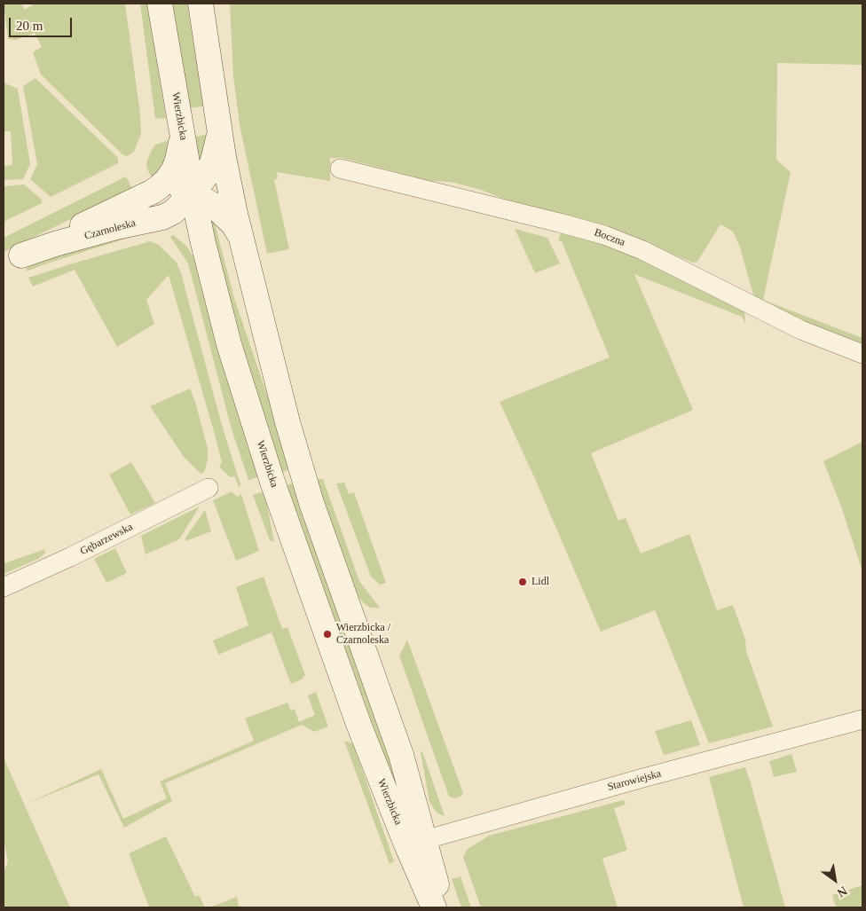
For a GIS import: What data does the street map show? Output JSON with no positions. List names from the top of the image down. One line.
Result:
{"streets":{"street":["Wierzbicka","Czarnoleska","Boczna","Gębarzewska","Starowiejska"]},"crossings":[["Wierzbicka","Czarnoleska"],["Wierzbicka","Starowiejska"]],"places":["Lidl","Wierzbicka / Czarnoleska"],"scale_bar":"20 m","north":"bottom right"}
